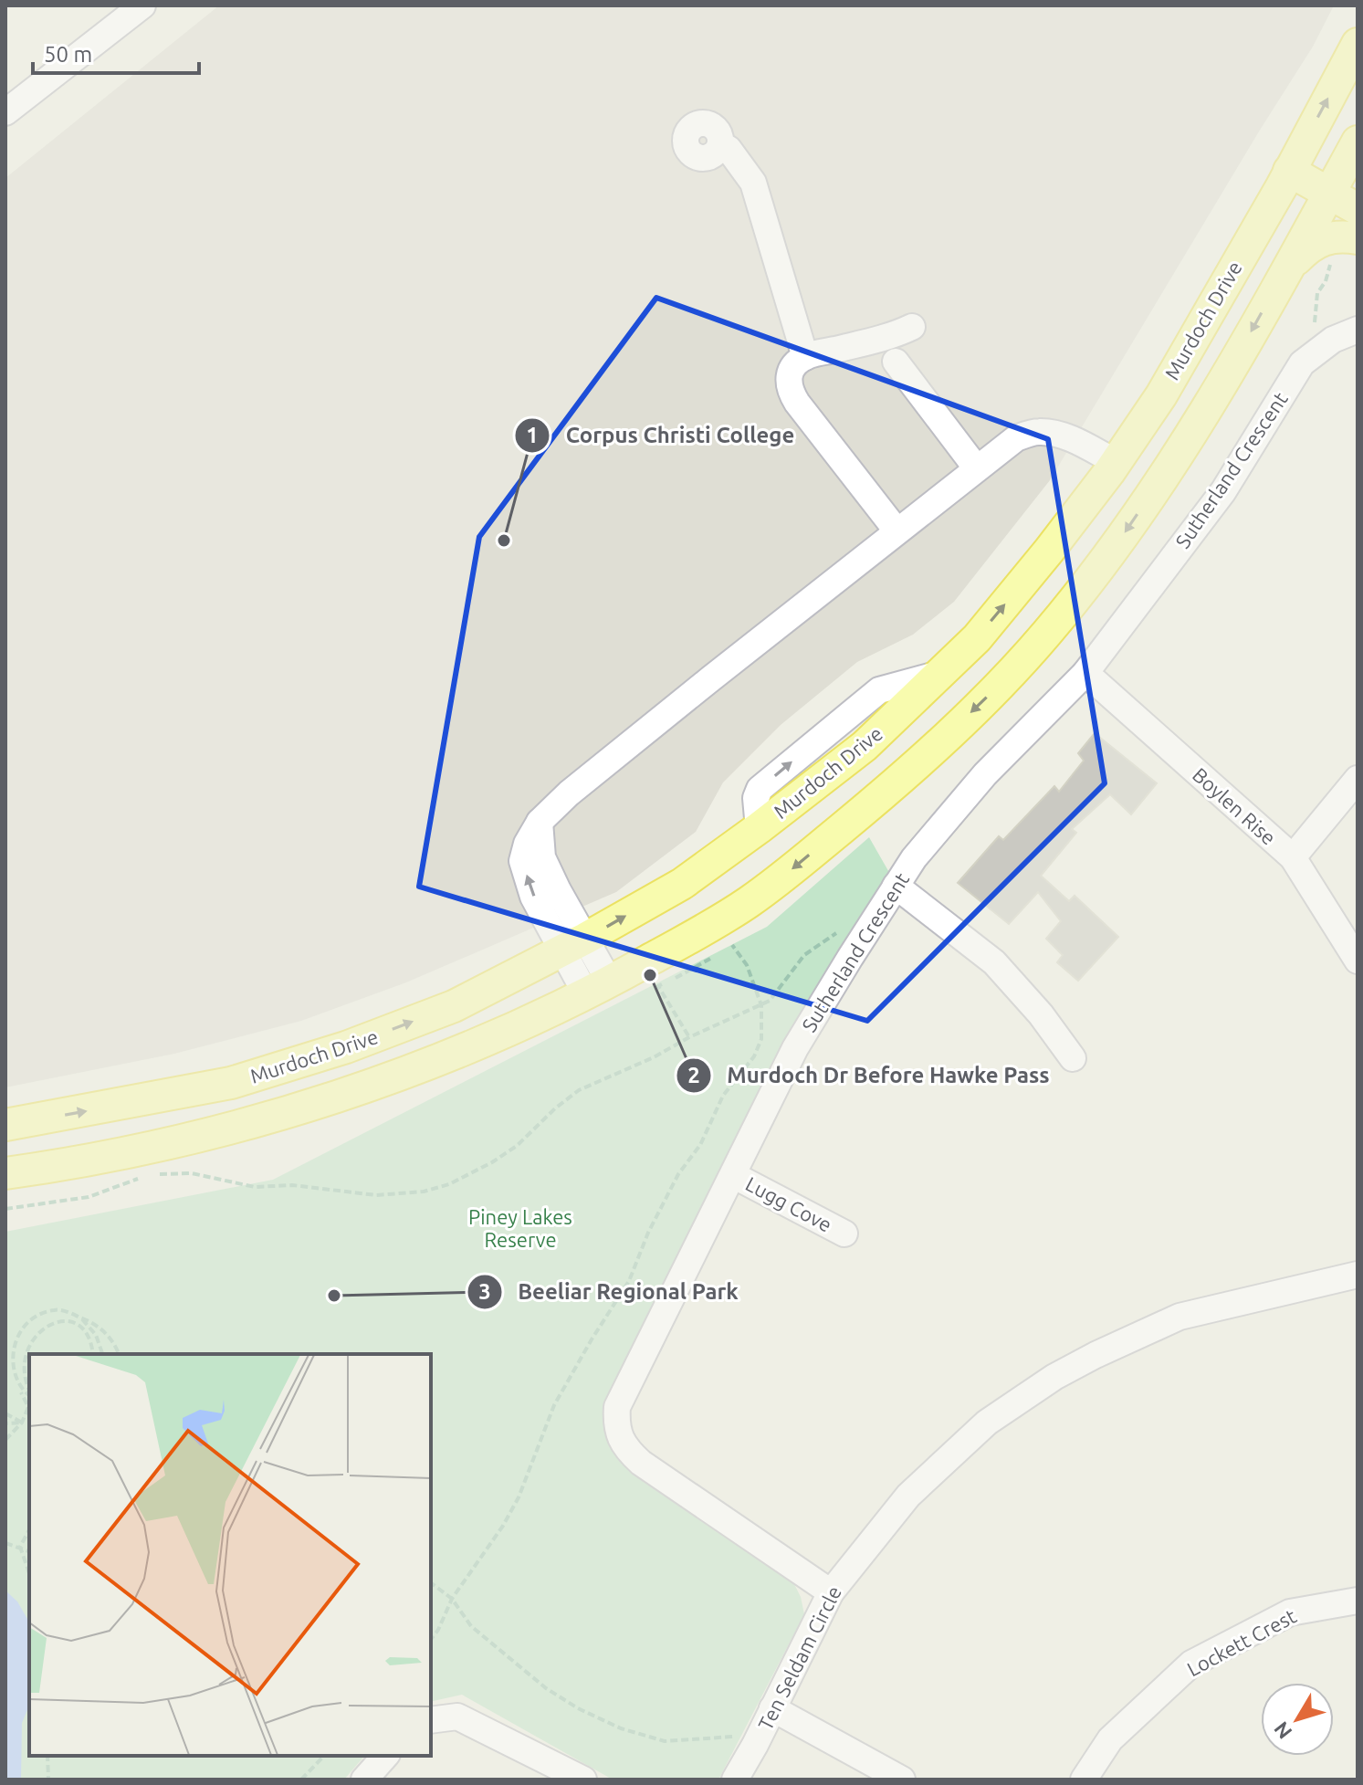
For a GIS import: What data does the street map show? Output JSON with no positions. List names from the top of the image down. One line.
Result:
{"streets":{"main road":["Murdoch Drive"],"street":["Sutherland Crescent","Boylen Rise","Lugg Cove","Lockett Crest","Ten Seldam Circle"]},"crossings":[["Sutherland Crescent","Boylen Rise"],["Sutherland Crescent","Lugg Cove"],["Sutherland Crescent","Ten Seldam Circle"]],"parks":["Piney Lakes Reserve"],"places":["Corpus Christi College","Murdoch Dr Before Hawke Pass","Beeliar Regional Park"],"scale_bar":"50 m","north":"bottom left"}
